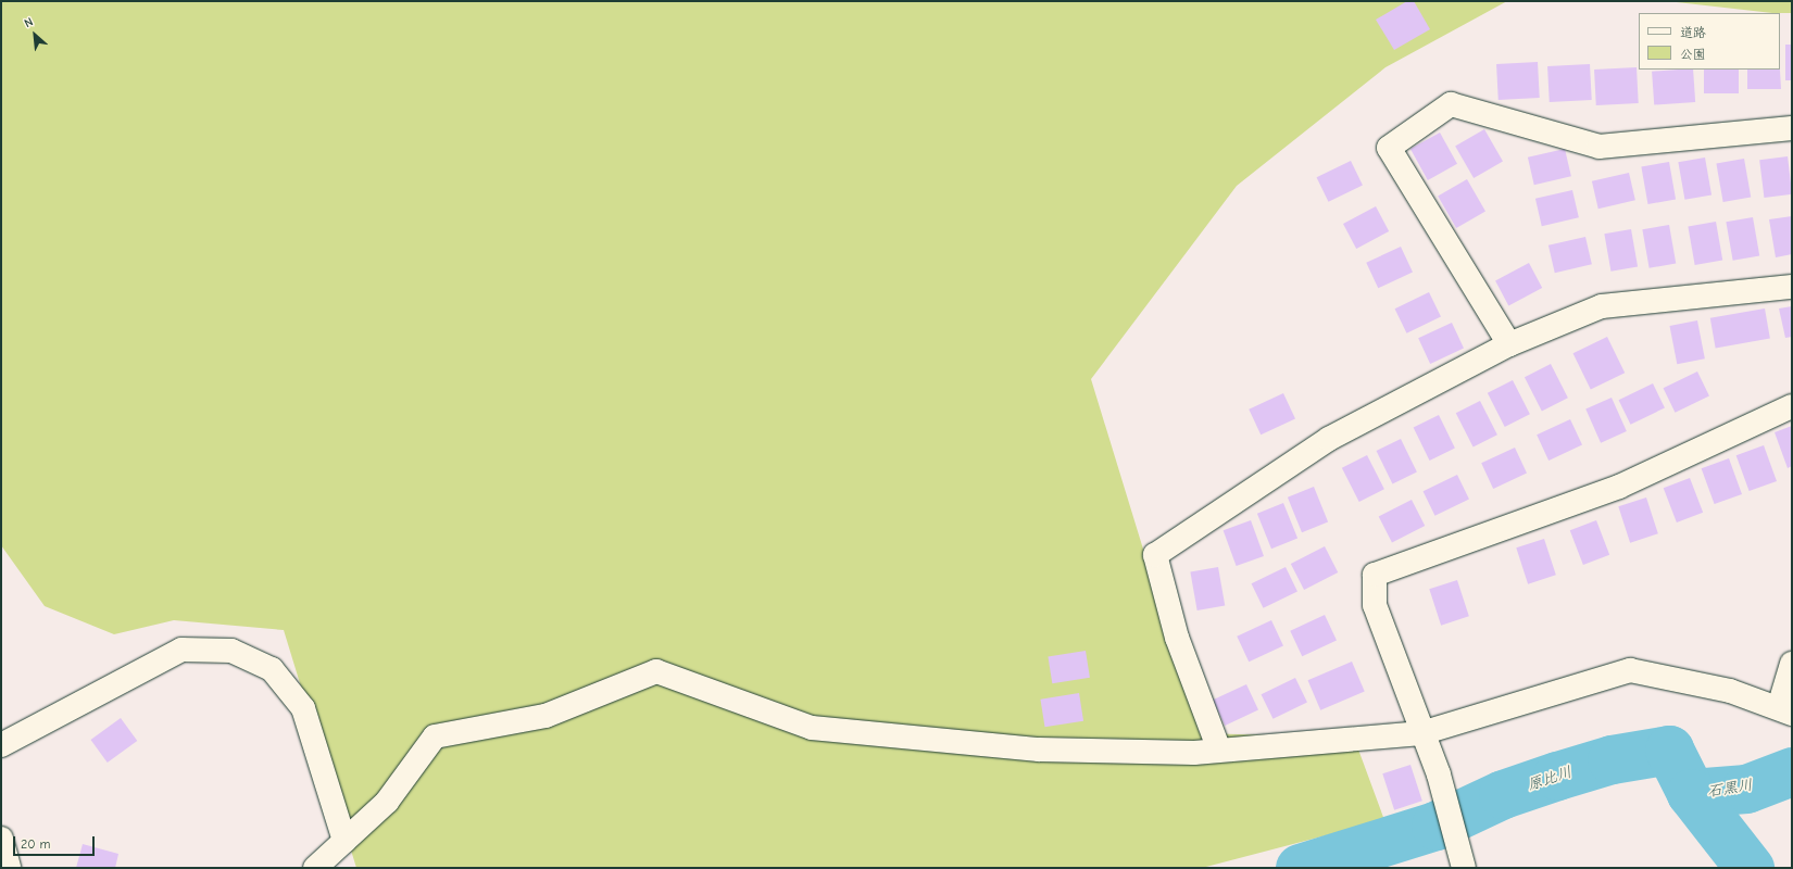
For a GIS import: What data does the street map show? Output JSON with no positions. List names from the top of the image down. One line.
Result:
{"water":["原比川","石黒川"],"legend":["道路","公園"],"scale_bar":"20 m","north":"top left"}
